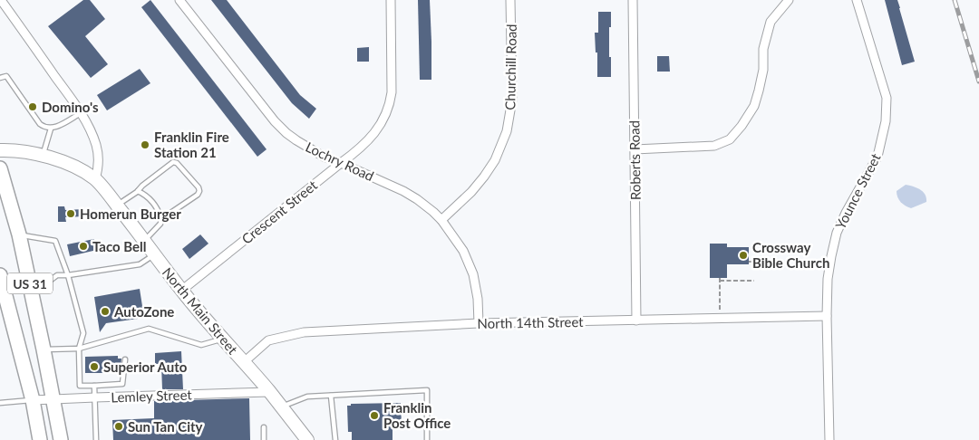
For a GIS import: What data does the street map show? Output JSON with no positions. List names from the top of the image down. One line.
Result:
{"streets":{"main road":["US 31"],"street":["Churchill Road","Roberts Road","Lochry Road","Younce Street","Crescent Street","North Main Street","North 14th Street","Lemley Street"]},"crossings":[["Churchill Road","Lochry Road"],["Roberts Road","North 14th Street"],["Lochry Road","Crescent Street"],["Lochry Road","North 14th Street"],["Younce Street","North 14th Street"],["Crescent Street","North Main Street"],["US 31","Lemley Street"],["North Main Street","North 14th Street"],["North Main Street","Lemley Street"]],"places":["Domino's","Franklin Fire Station 21","Homerun Burger","Taco Bell","Crossway Bible Church","AutoZone","Superior Auto","Franklin Post Office","Sun Tan City"]}
